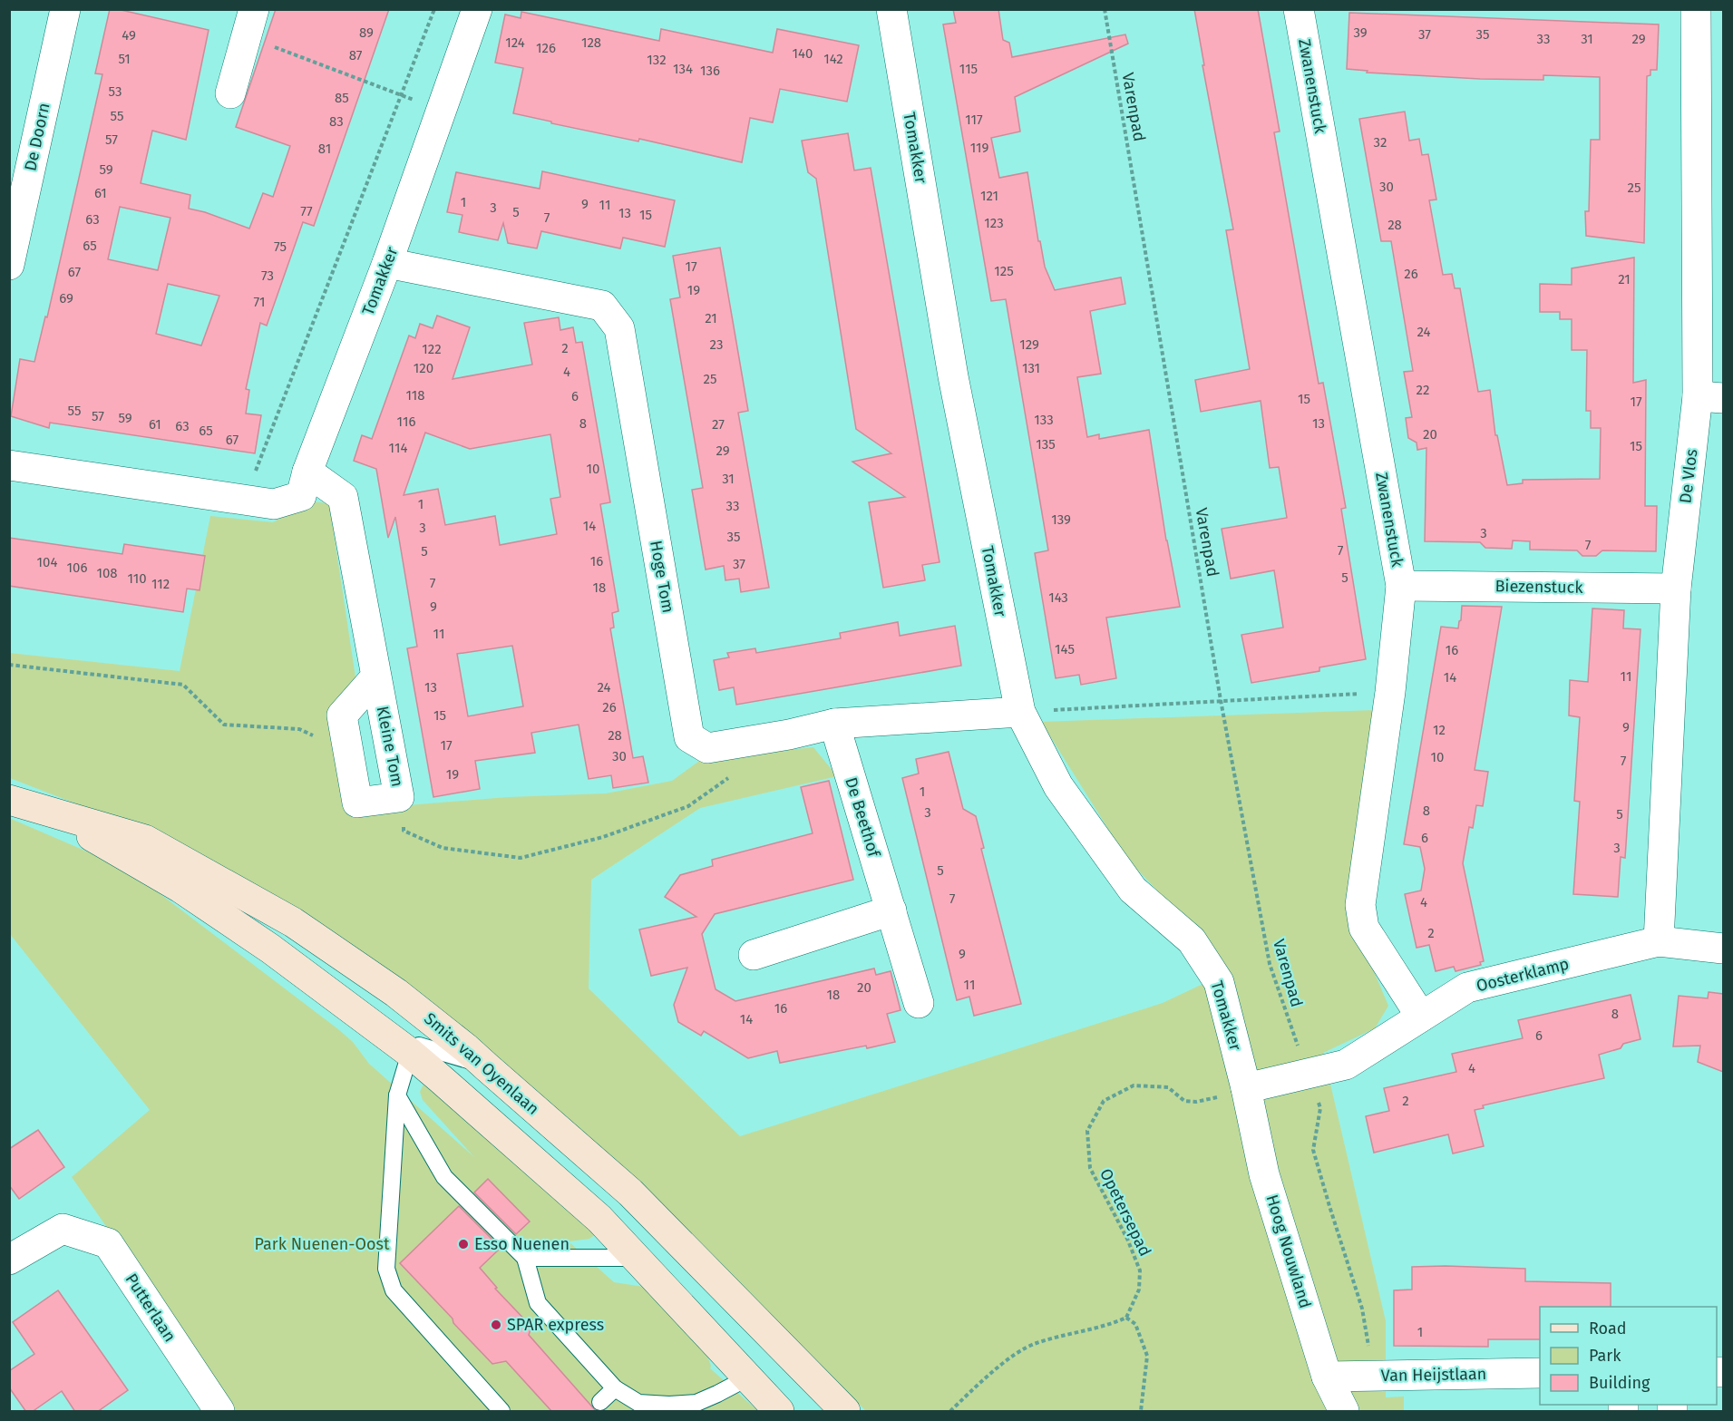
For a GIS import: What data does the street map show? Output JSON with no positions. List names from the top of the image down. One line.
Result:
{"streets":{"main road":["Smits van Oyenlaan"],"street":["Zwanenstuck","De Doorn","Tomakker","De Vlos","Hoge Tom","Biezenstuck","Kleine Tom","De Beethof","Oosterklamp","Hoog Nouwland","Putterlaan","Van Heijstlaan"],"path":["Varenpad","Opetersepad"]},"crossings":[["Zwanenstuck","Biezenstuck"],["Zwanenstuck","Oosterklamp"],["Varenpad","Oosterklamp"],["Varenpad","Van Heijstlaan"],["Tomakker","Hoge Tom"],["Tomakker","Kleine Tom"],["Tomakker","Oosterklamp"],["Tomakker","Opetersepad"],["Tomakker","Hoog Nouwland"],["De Vlos","Biezenstuck"],["De Vlos","Oosterklamp"],["Hoge Tom","De Beethof"],["Oosterklamp","Opetersepad"],["Oosterklamp","Hoog Nouwland"],["Opetersepad","Hoog Nouwland"],["Hoog Nouwland","Van Heijstlaan"]],"parks":["Park Nuenen-Oost"],"places":["Esso Nuenen","SPAR express"],"house_numbers":["89","39","37","35","49","33","31","29","124","128","126","140","87","51","142","132","134","115","136","53","85","55","117","83","57","32","119","81","59","30","25","61","121","1","9","11","3","77","5","13","15","7","63","123","28","65","75","17","125","67","26","73","21","19","69","71","21","24","23","129","2","122","120","131","4","25","22","118","6","15","17","55","57","59","133","116","8","13","61","27","63","65","20","67","135","15","114","29","10","31","1","33","139","14","3","3","35","7","7","5","16","104","37","106","108","5","110","7","112","18","143","9","11","145","16","11","14","13","24","26","15","9","12","28","17","30","10","7","19","1","8","3","5","6","3","5","7","4","2","9","11","20","18","16","8","14","6","4","2","1"],"legend":["Road","Park","Building"]}
